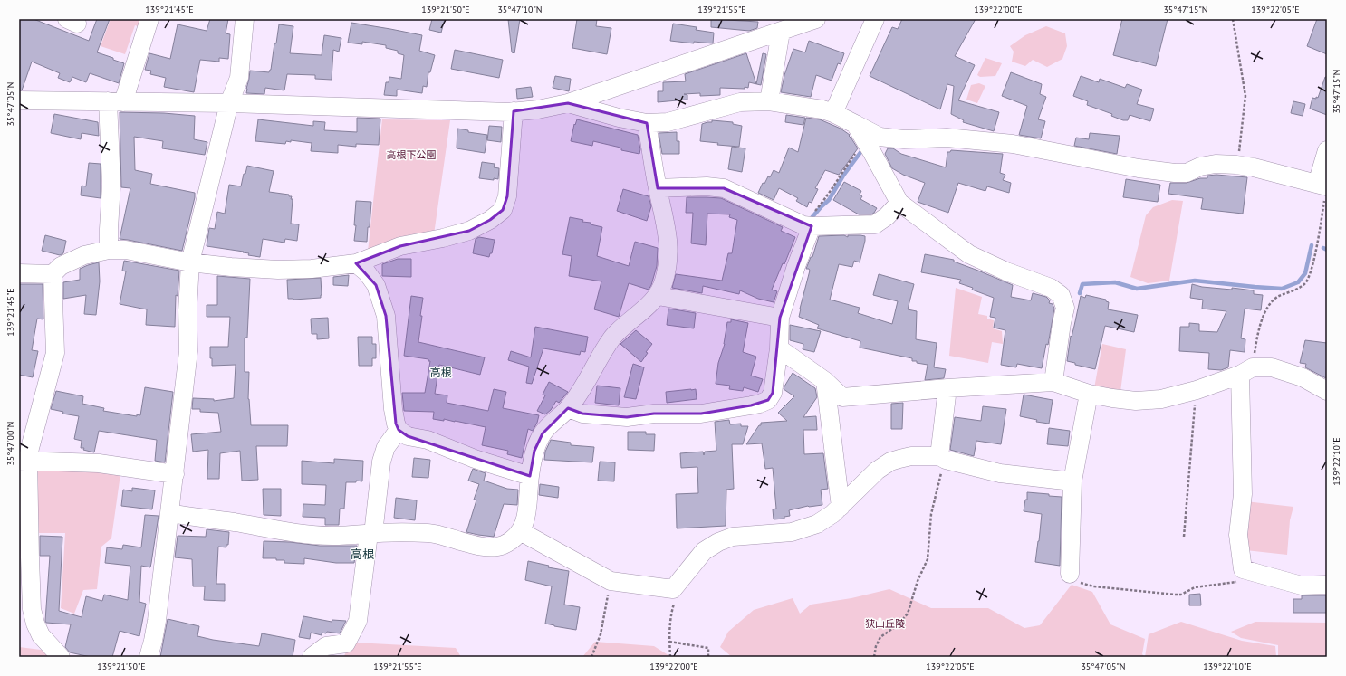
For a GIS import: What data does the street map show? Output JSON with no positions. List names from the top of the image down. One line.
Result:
{"districts":["高根","高根"],"parks":["高根下公園","狭山丘陵"],"coordinates":["139°21'45\"E","139°21'50\"E","35°47'10\"N","139°21'55\"E","139°22'00\"E","35°47'15\"N","139°22'05\"E","35°47'05\"N","35°47'00\"N","139°22'10\"E"]}
